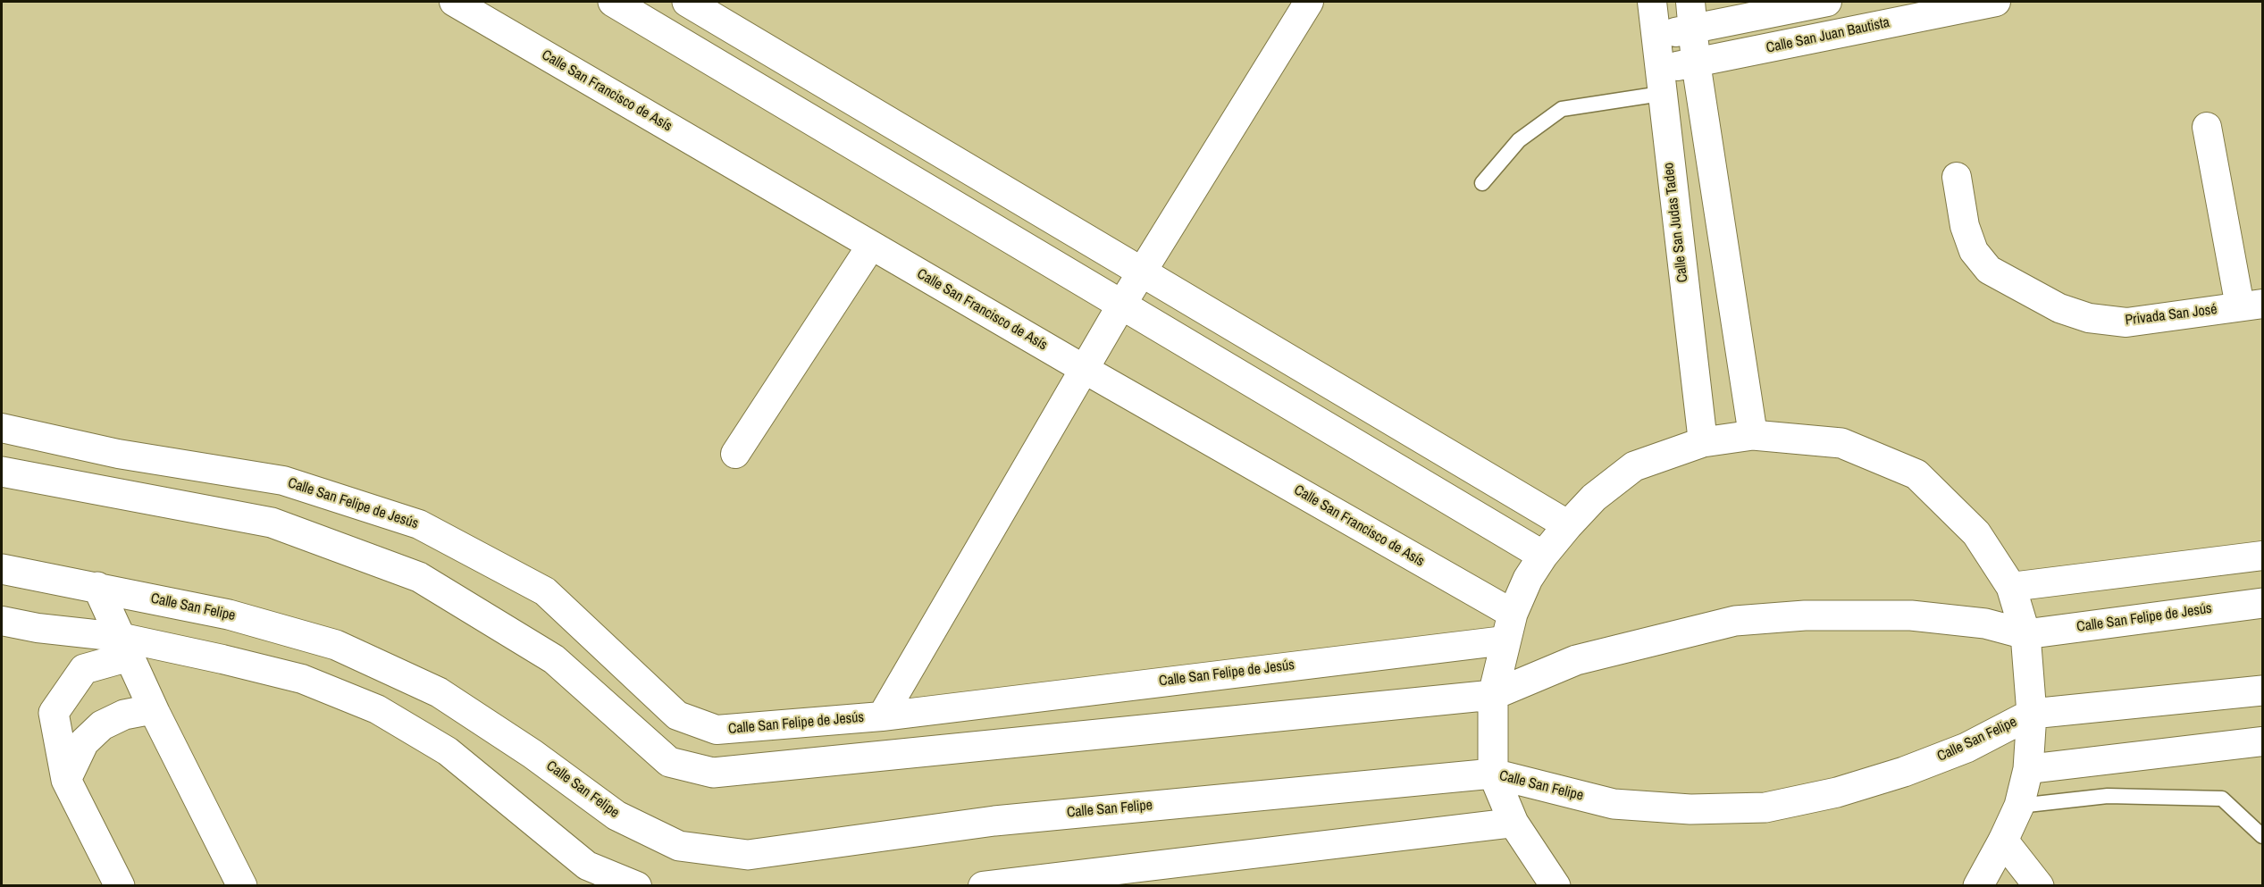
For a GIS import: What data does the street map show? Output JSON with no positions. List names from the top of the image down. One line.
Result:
{"streets":{"main road":["Calle San Felipe de Jesús","Calle San Felipe"],"street":["Calle San Juan Bautista","Calle San Francisco de Asís","Calle San Judas Tadeo","Privada San José"]},"crossings":[["Calle San Juan Bautista","Calle San Judas Tadeo"],["Calle San Francisco de Asís","Calle San Felipe de Jesús"]]}
